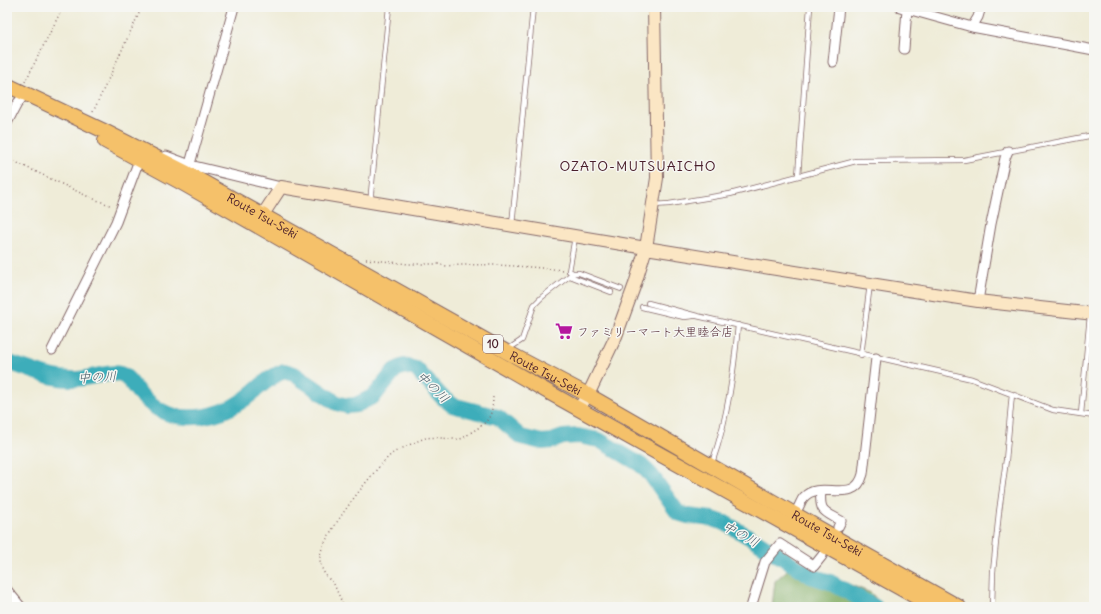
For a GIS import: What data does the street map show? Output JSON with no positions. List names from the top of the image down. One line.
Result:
{"streets":{"main road":["Route Tsu-Seki","10"]},"districts":["OZATO-MUTSUAICHO"],"water":["中の川"],"places":{"supermarket":["ファミリーマート大里睦合店"]}}
